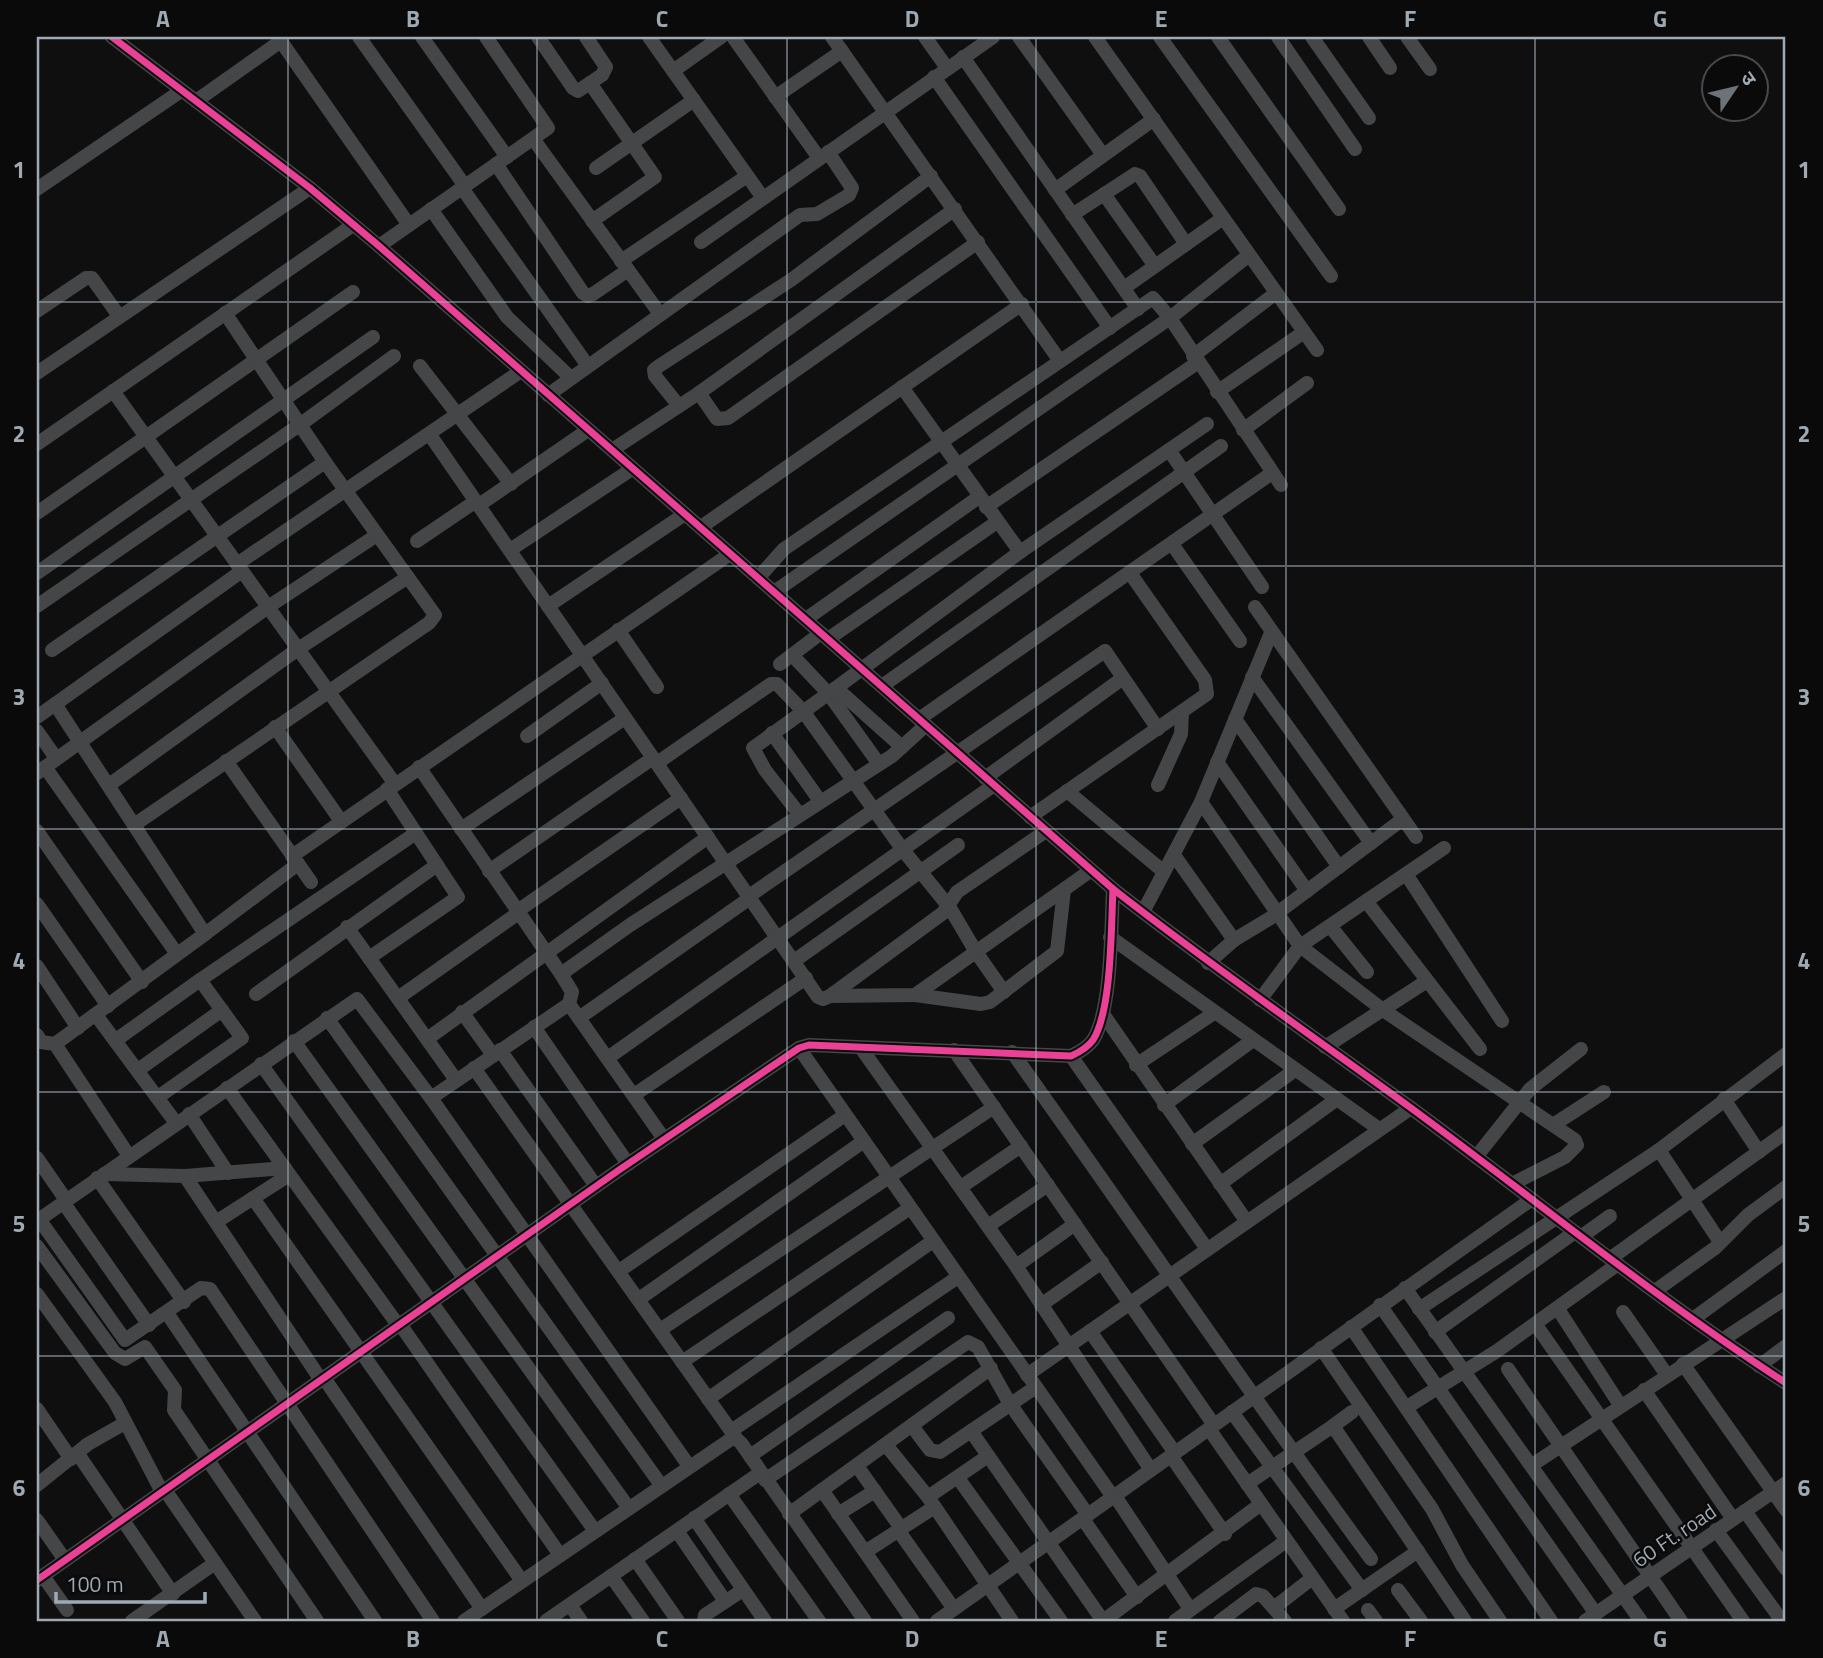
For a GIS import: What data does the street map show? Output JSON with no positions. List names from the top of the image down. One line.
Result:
{"streets":{"street":["60 Ft. road"]},"scale_bar":"100 m","north":"top right","grid":{"columns":["A","B","C","D","E","F","G"],"rows":["1","2","3","4","5","6"]}}
